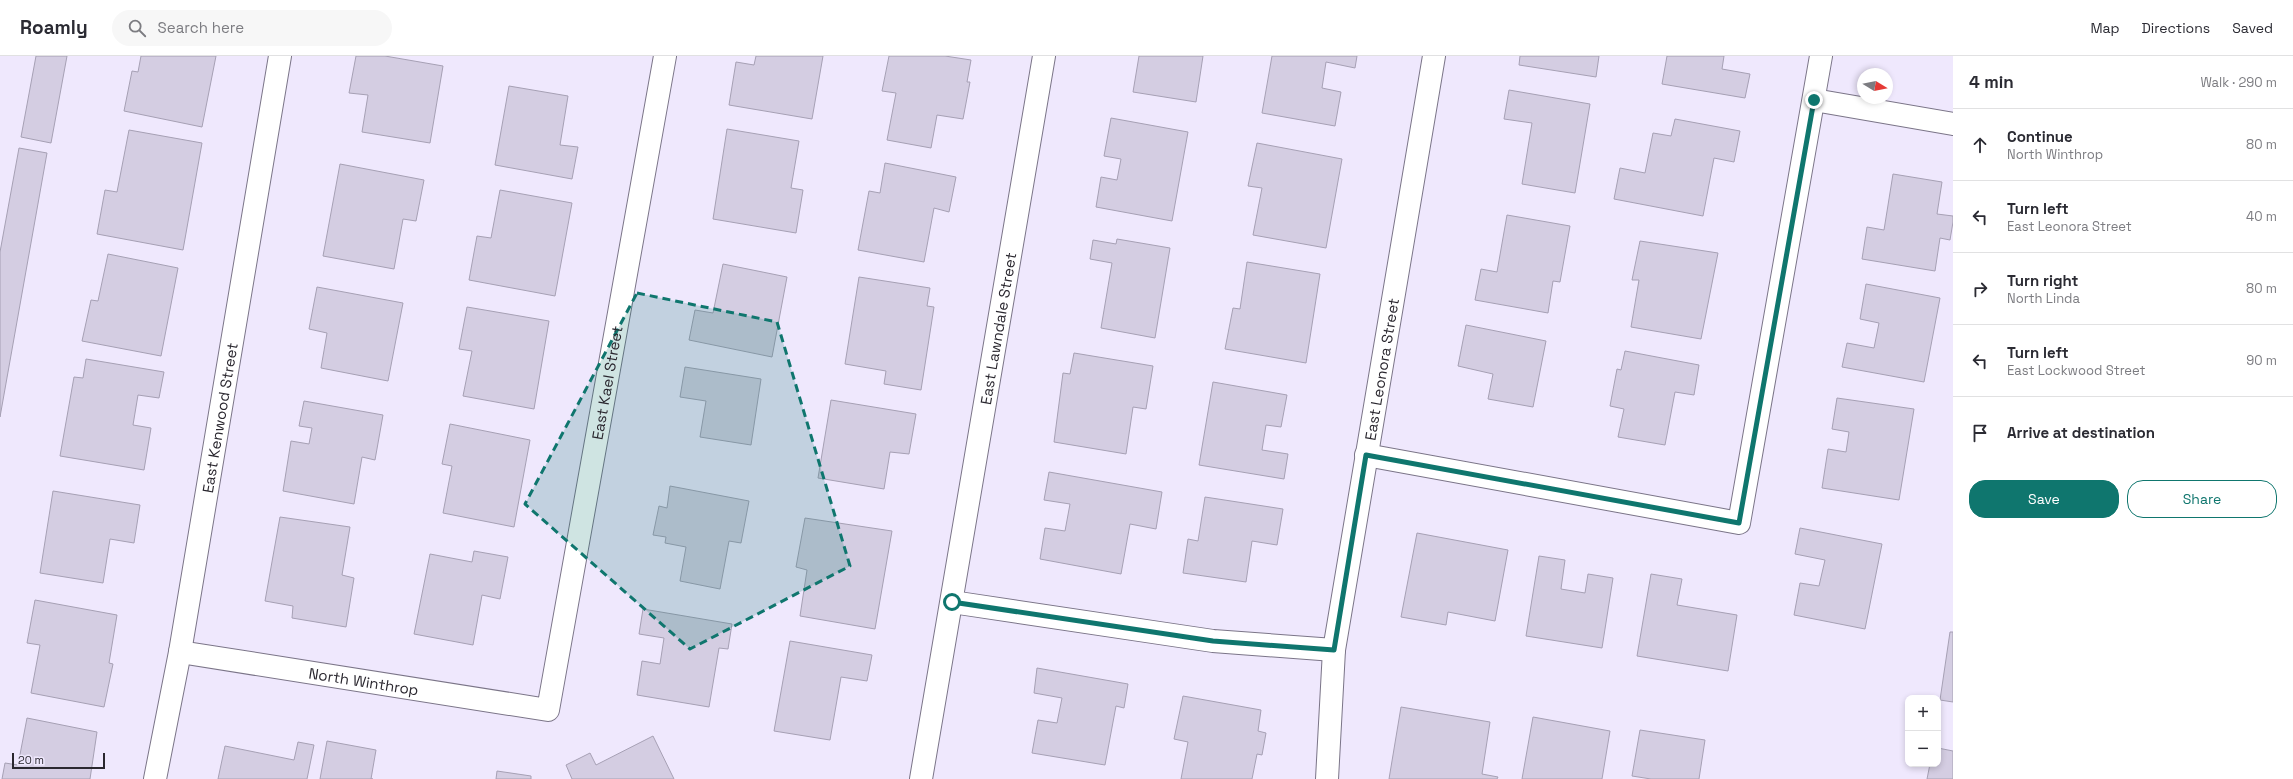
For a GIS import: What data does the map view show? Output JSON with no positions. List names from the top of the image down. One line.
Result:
{"streets":{"street":["East Lawndale Street","East Leonora Street","East Kael Street","East Kenwood Street","North Winthrop"]},"crossings":[["East Kael Street","North Winthrop"],["East Kenwood Street","North Winthrop"]],"scale_bar":"20 m","north":"right","page":{"header":"Roamly","search":"Search here","nav":["Map","Directions","Saved"],"heading":["4 min","Walk · 290 m"],"list":[["Continue","North Winthrop","80 m"],["Turn left","East Leonora Street","40 m"],["Turn right","North Linda","80 m"],["Turn left","East Lockwood Street","90 m"],"Arrive at destination"],"buttons":["Save","Share"],"map_buttons":["+","−"],"scale":"20 m"}}
